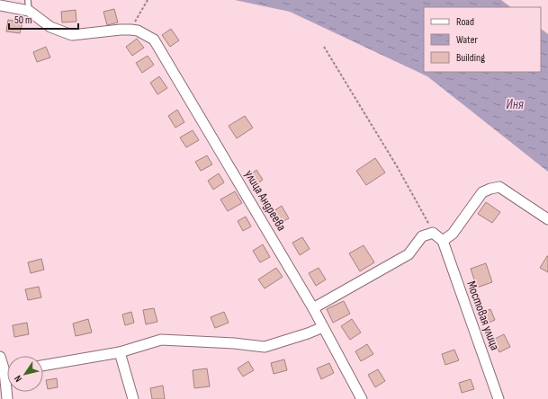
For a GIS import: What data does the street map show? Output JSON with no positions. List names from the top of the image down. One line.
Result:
{"streets":{"street":["улица Андреева","Мостовая улица"]},"water":["Иня"],"legend":["Road","Water","Building"],"scale_bar":"50 m","north":"bottom left"}
